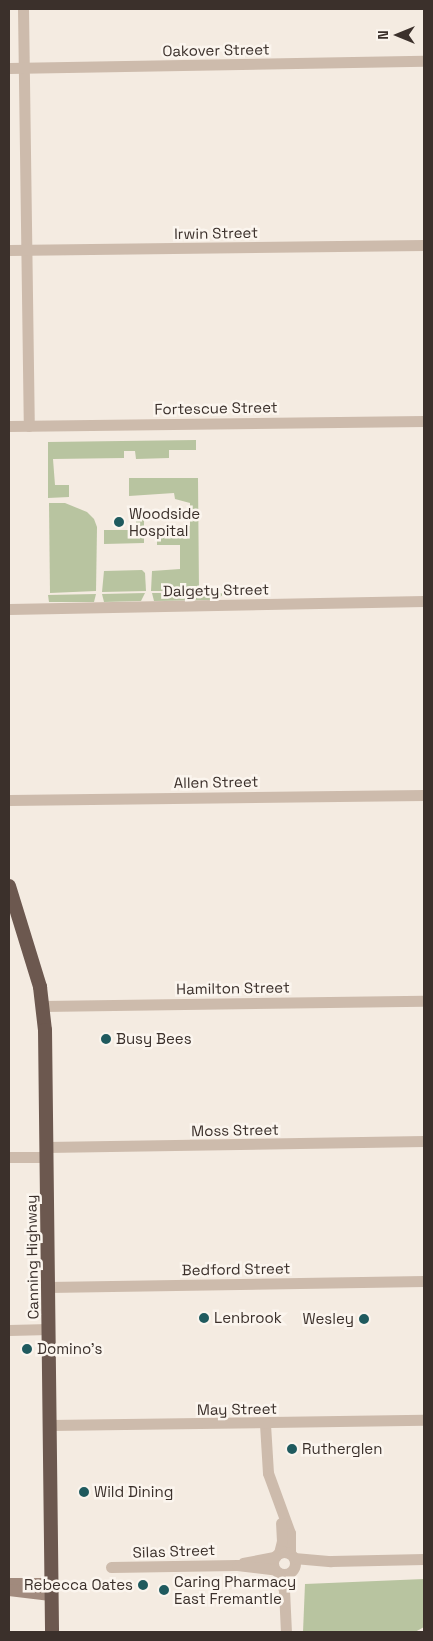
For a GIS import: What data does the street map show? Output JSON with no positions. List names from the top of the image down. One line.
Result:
{"streets":{"highway":["Canning Highway"],"street":["Oakover Street","Irwin Street","Fortescue Street","Dalgety Street","Allen Street","Hamilton Street","Moss Street","Bedford Street","May Street","Silas Street"]},"crossings":[["Hamilton Street","Canning Highway"],["Moss Street","Canning Highway"],["Canning Highway","Bedford Street"],["Canning Highway","May Street"]],"places":["Woodside Hospital","Busy Bees","Lenbrook","Wesley","Domino's","Rutherglen","Wild Dining","Rebecca Oates","Caring Pharmacy East Fremantle"],"north":"left"}
